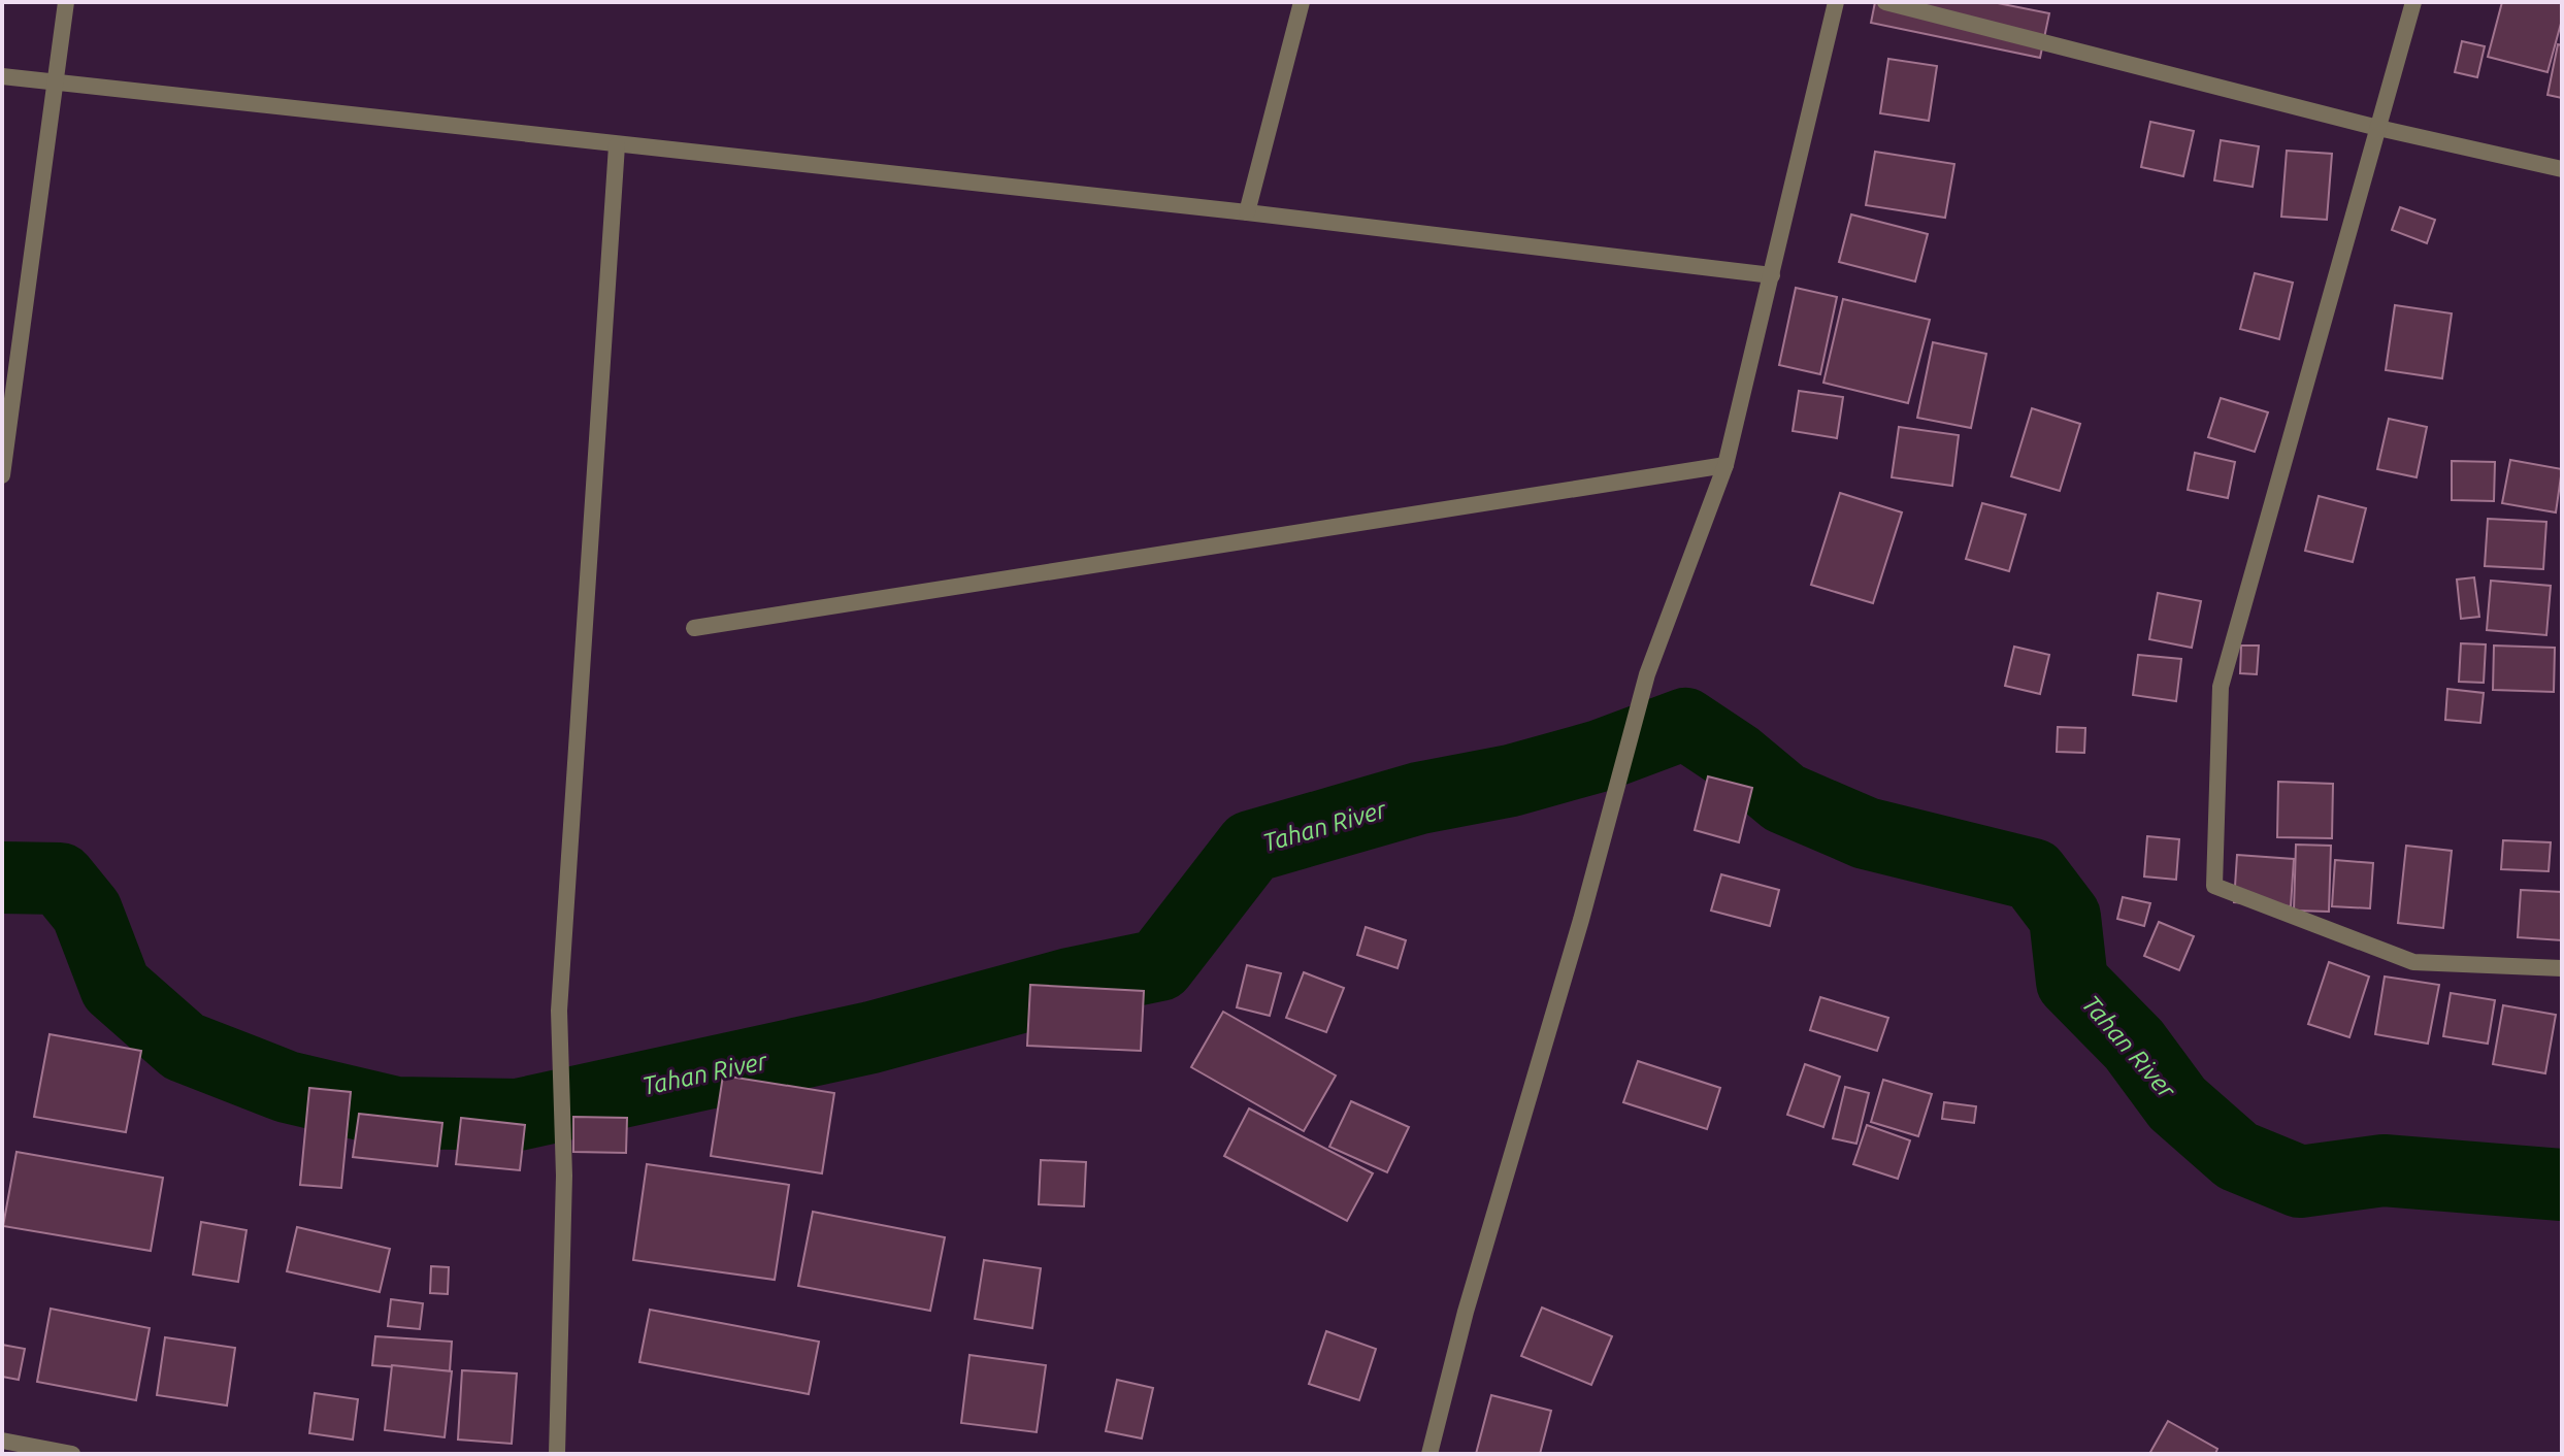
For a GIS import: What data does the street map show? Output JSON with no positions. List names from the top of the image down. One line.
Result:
{"water":["Tahan River"]}
